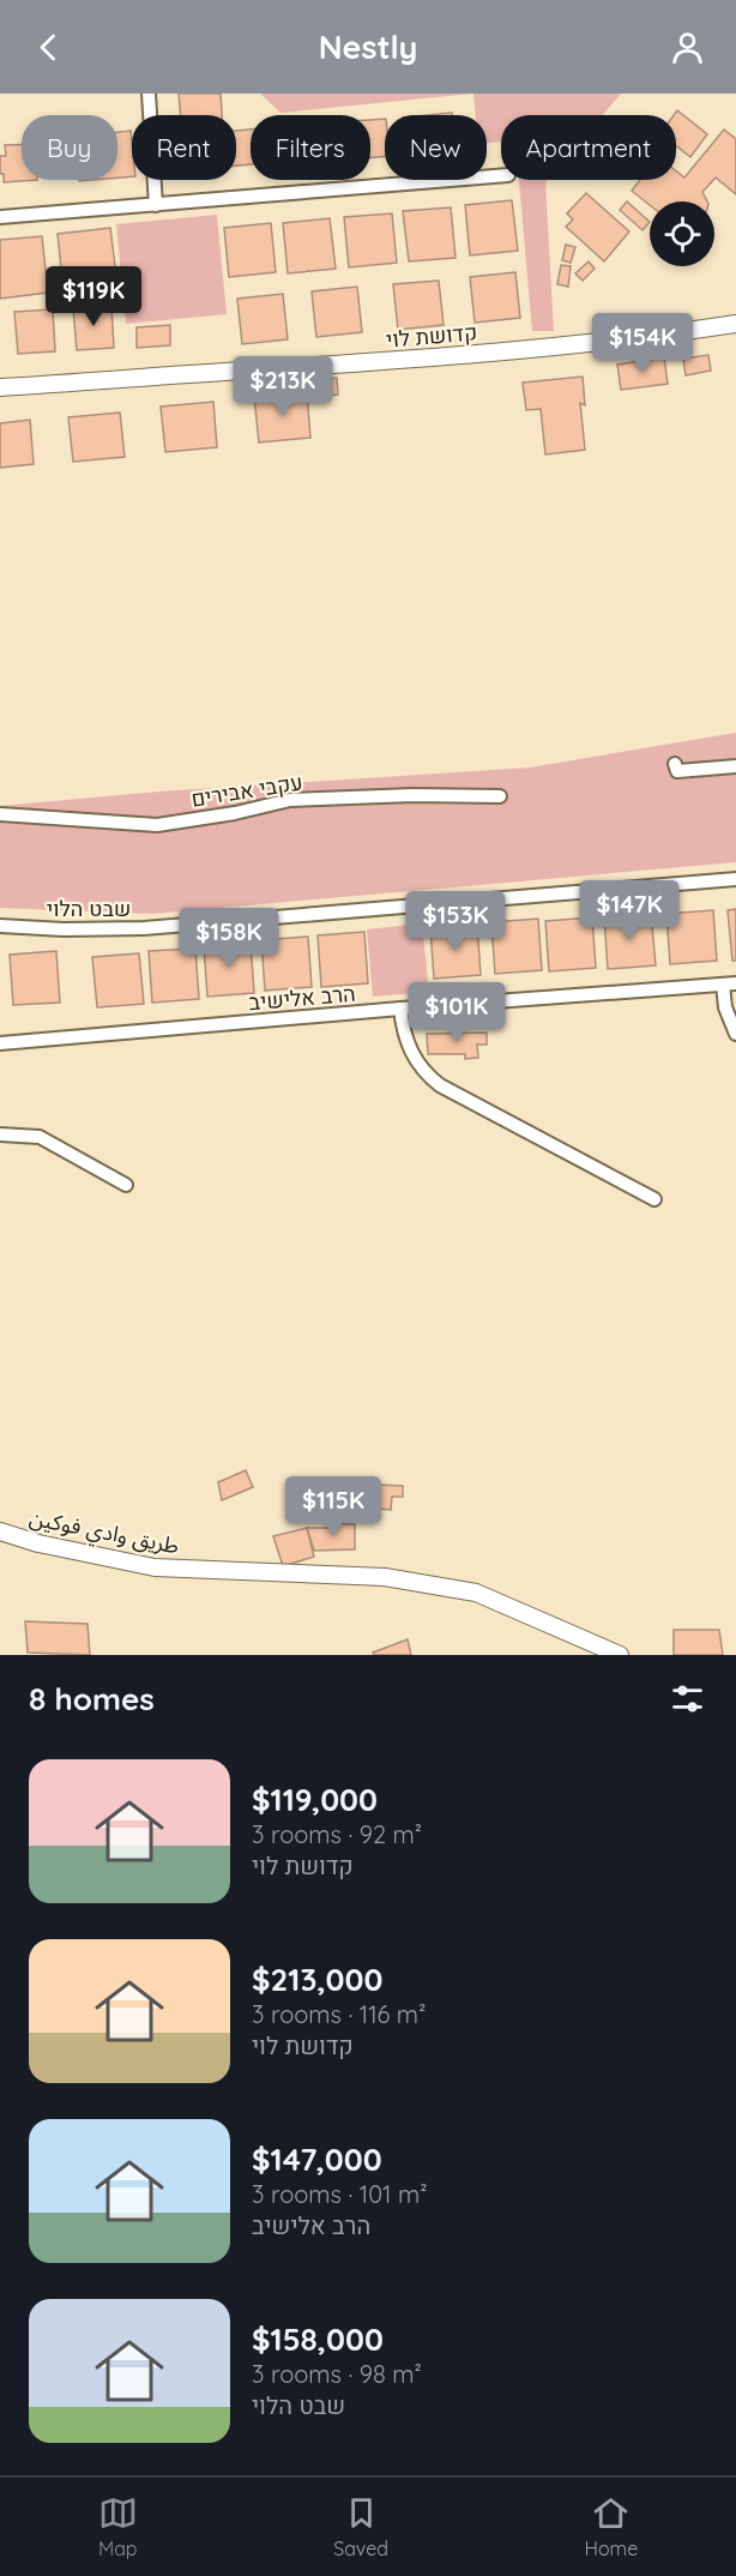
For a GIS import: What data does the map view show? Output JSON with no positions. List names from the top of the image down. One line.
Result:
{"streets":{"street":["קדושת לוי","עקבי אבירים","שבט הלוי","הרב אלישיב","طريق وادي فوکين"]},"page":{"header":"Nestly","chip":["Buy","Rent","Filters","New","Apartment"],"price":["$119K","$154K","$213K","$147K","$153K","$158K","$101K","$115K"],"heading":"8 homes","list":[{"name":"$119,000","note":"3 rooms · 92 m² · קדושת לוי"},{"name":"$213,000","note":"3 rooms · 116 m² · קדושת לוי"},{"name":"$147,000","note":"3 rooms · 101 m² · הרב אלישיב"},{"name":"$158,000","note":"3 rooms · 98 m² · שבט הלוי"}],"tabs":["Map","Saved","Home"]}}
